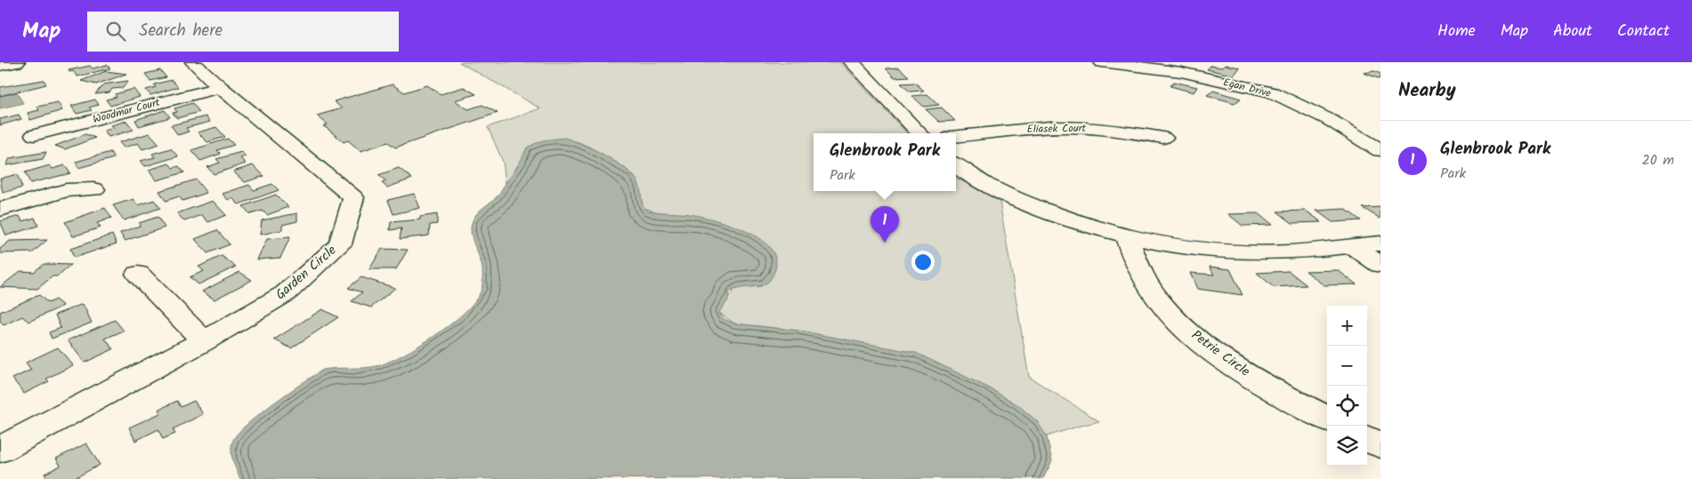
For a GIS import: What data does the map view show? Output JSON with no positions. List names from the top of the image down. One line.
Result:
{"streets":{"street":["Egan Drive","Woodmar Court","Eliasek Court","Garden Circle","Petrie Circle"]},"crossings":[["Woodmar Court","Garden Circle"]],"page":{"header":"Map","search":"Search here","nav":["Home","Map","About","Contact"],"heading":"Nearby","list":[{"mark":"1","name":"Glenbrook Park","note":"Park","value":"20 m"}],"popup":["Glenbrook Park","Park"],"pins":"1","map_buttons":["+","−"]}}
